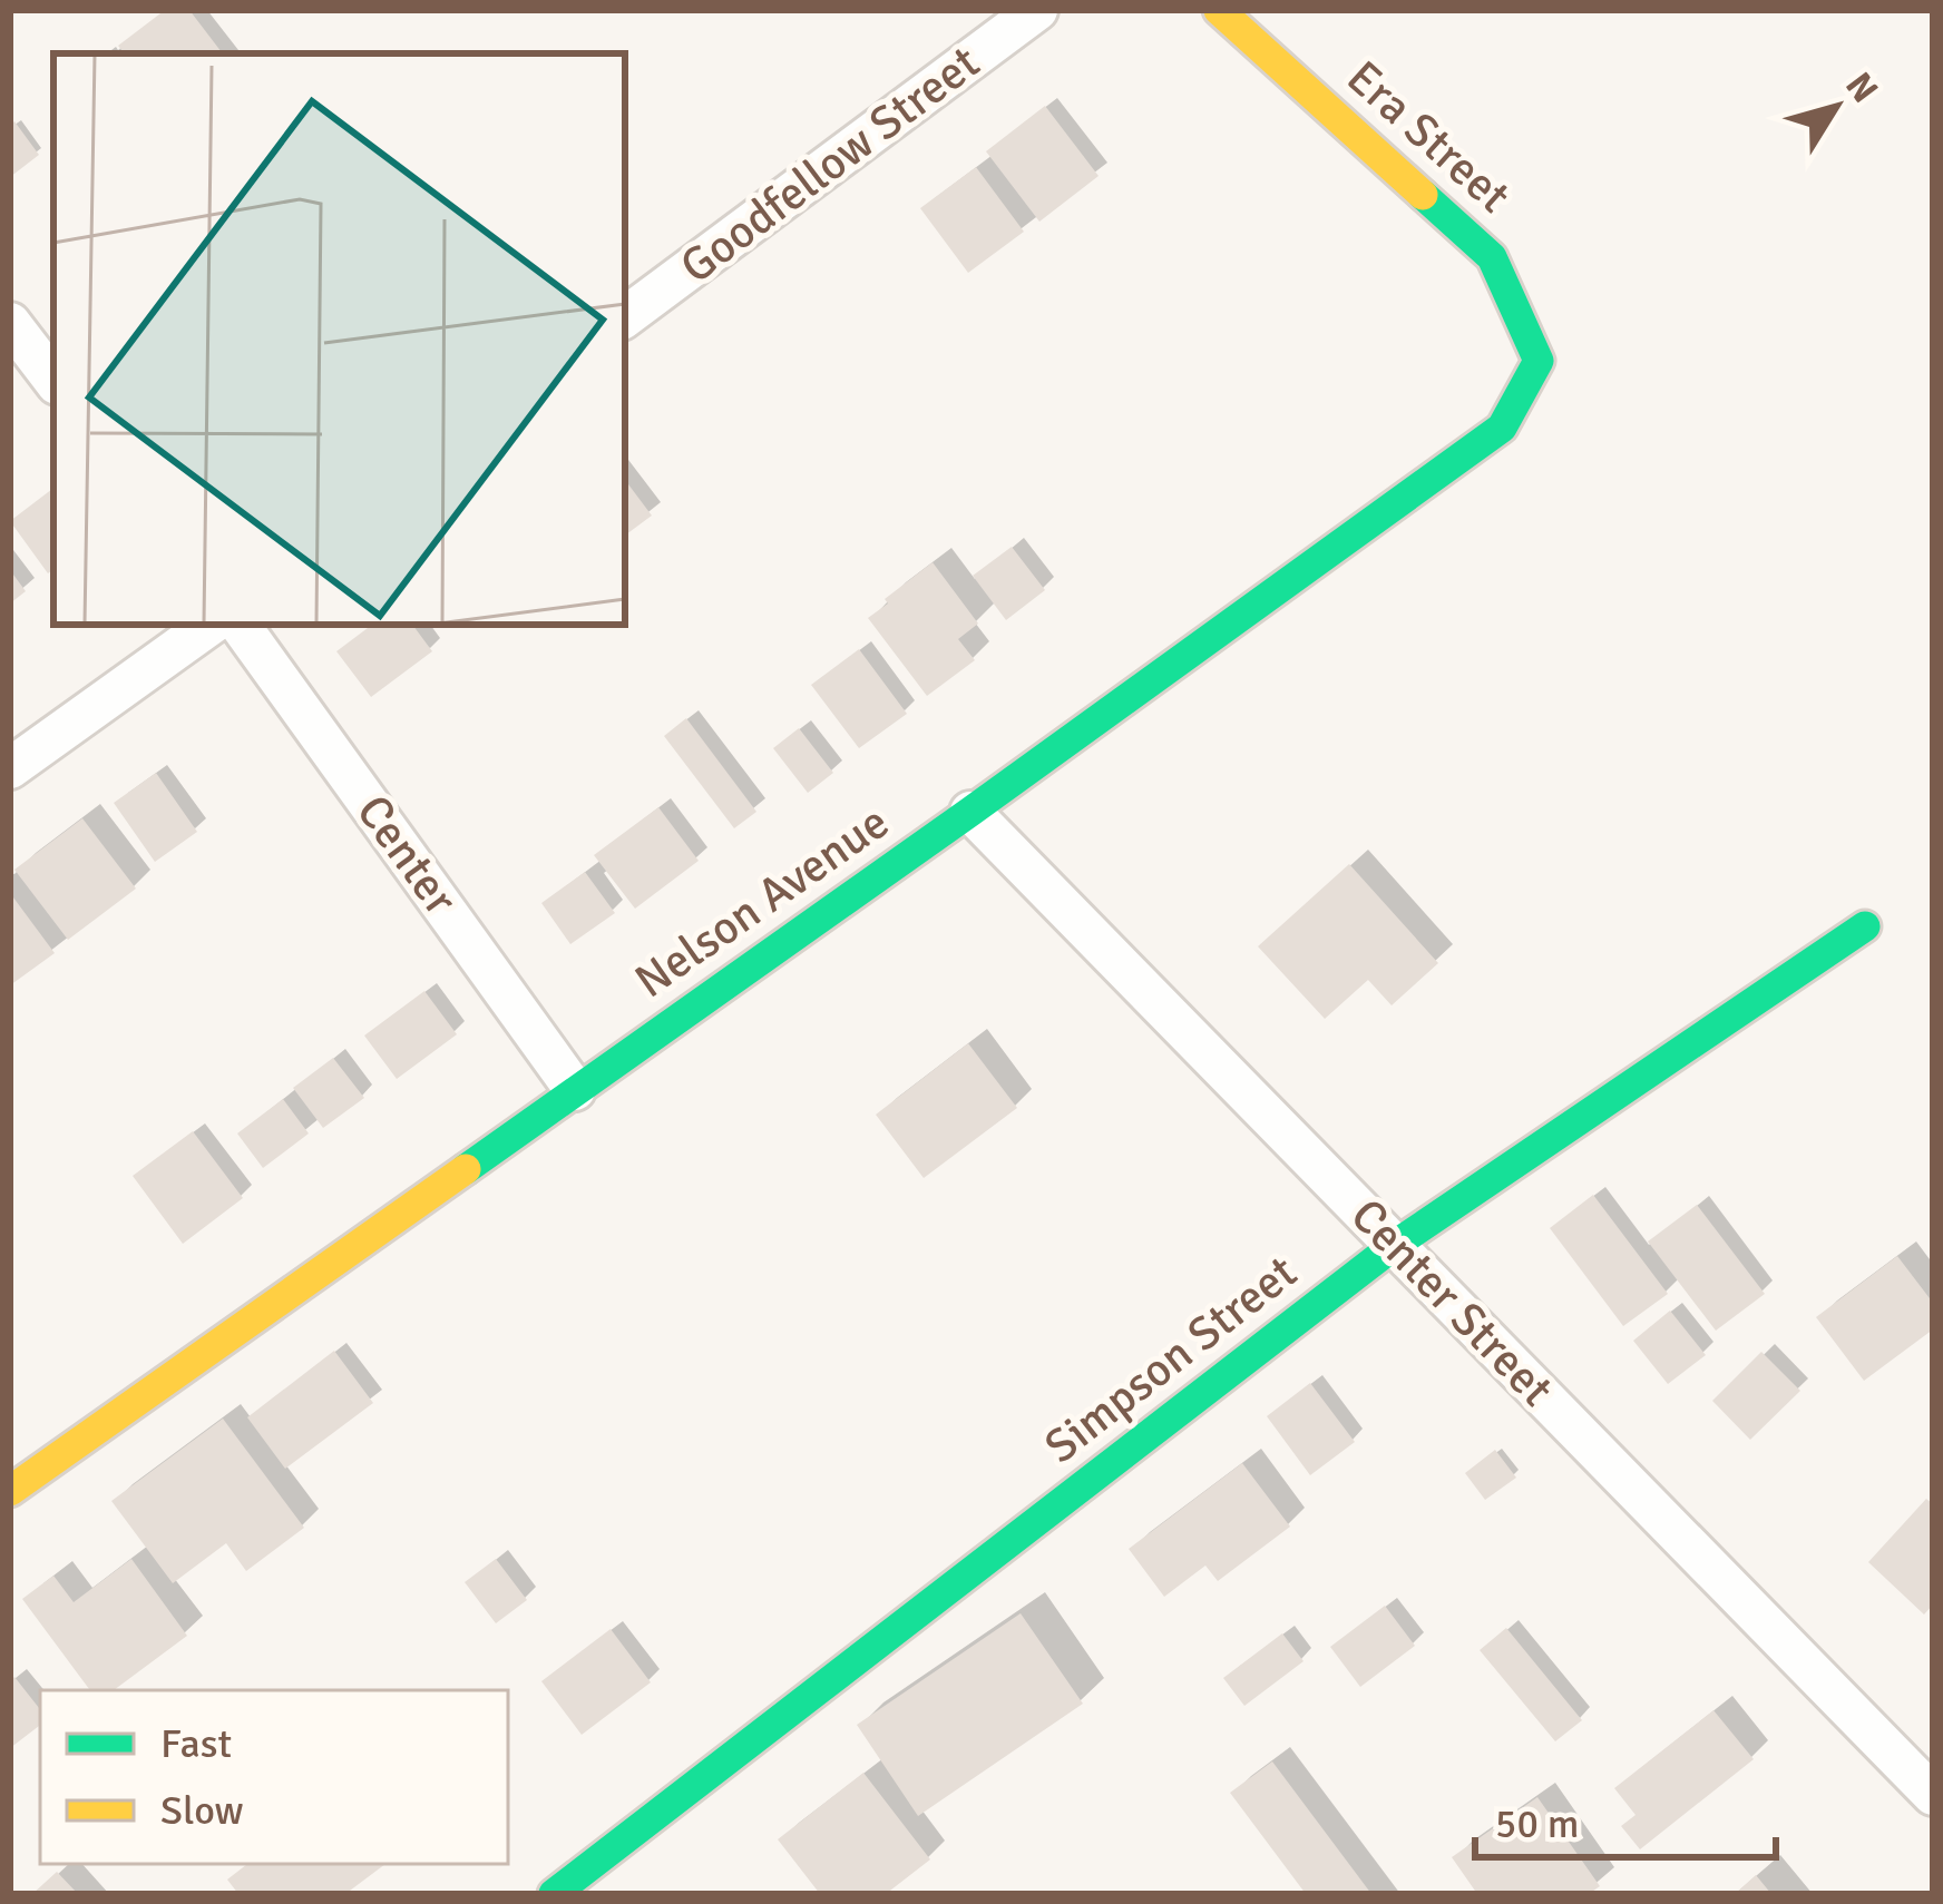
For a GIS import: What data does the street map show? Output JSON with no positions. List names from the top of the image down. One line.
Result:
{"streets":{"street":["Era Street","Goodfellow Street","Center","Nelson Avenue","Center Street","Simpson Street"]},"crossings":[["Era Street","Nelson Avenue"],["Center","Nelson Avenue"],["Nelson Avenue","Center Street"],["Center Street","Simpson Street"]],"legend":["Fast","Slow"],"scale_bar":"50 m","north":"top right"}
